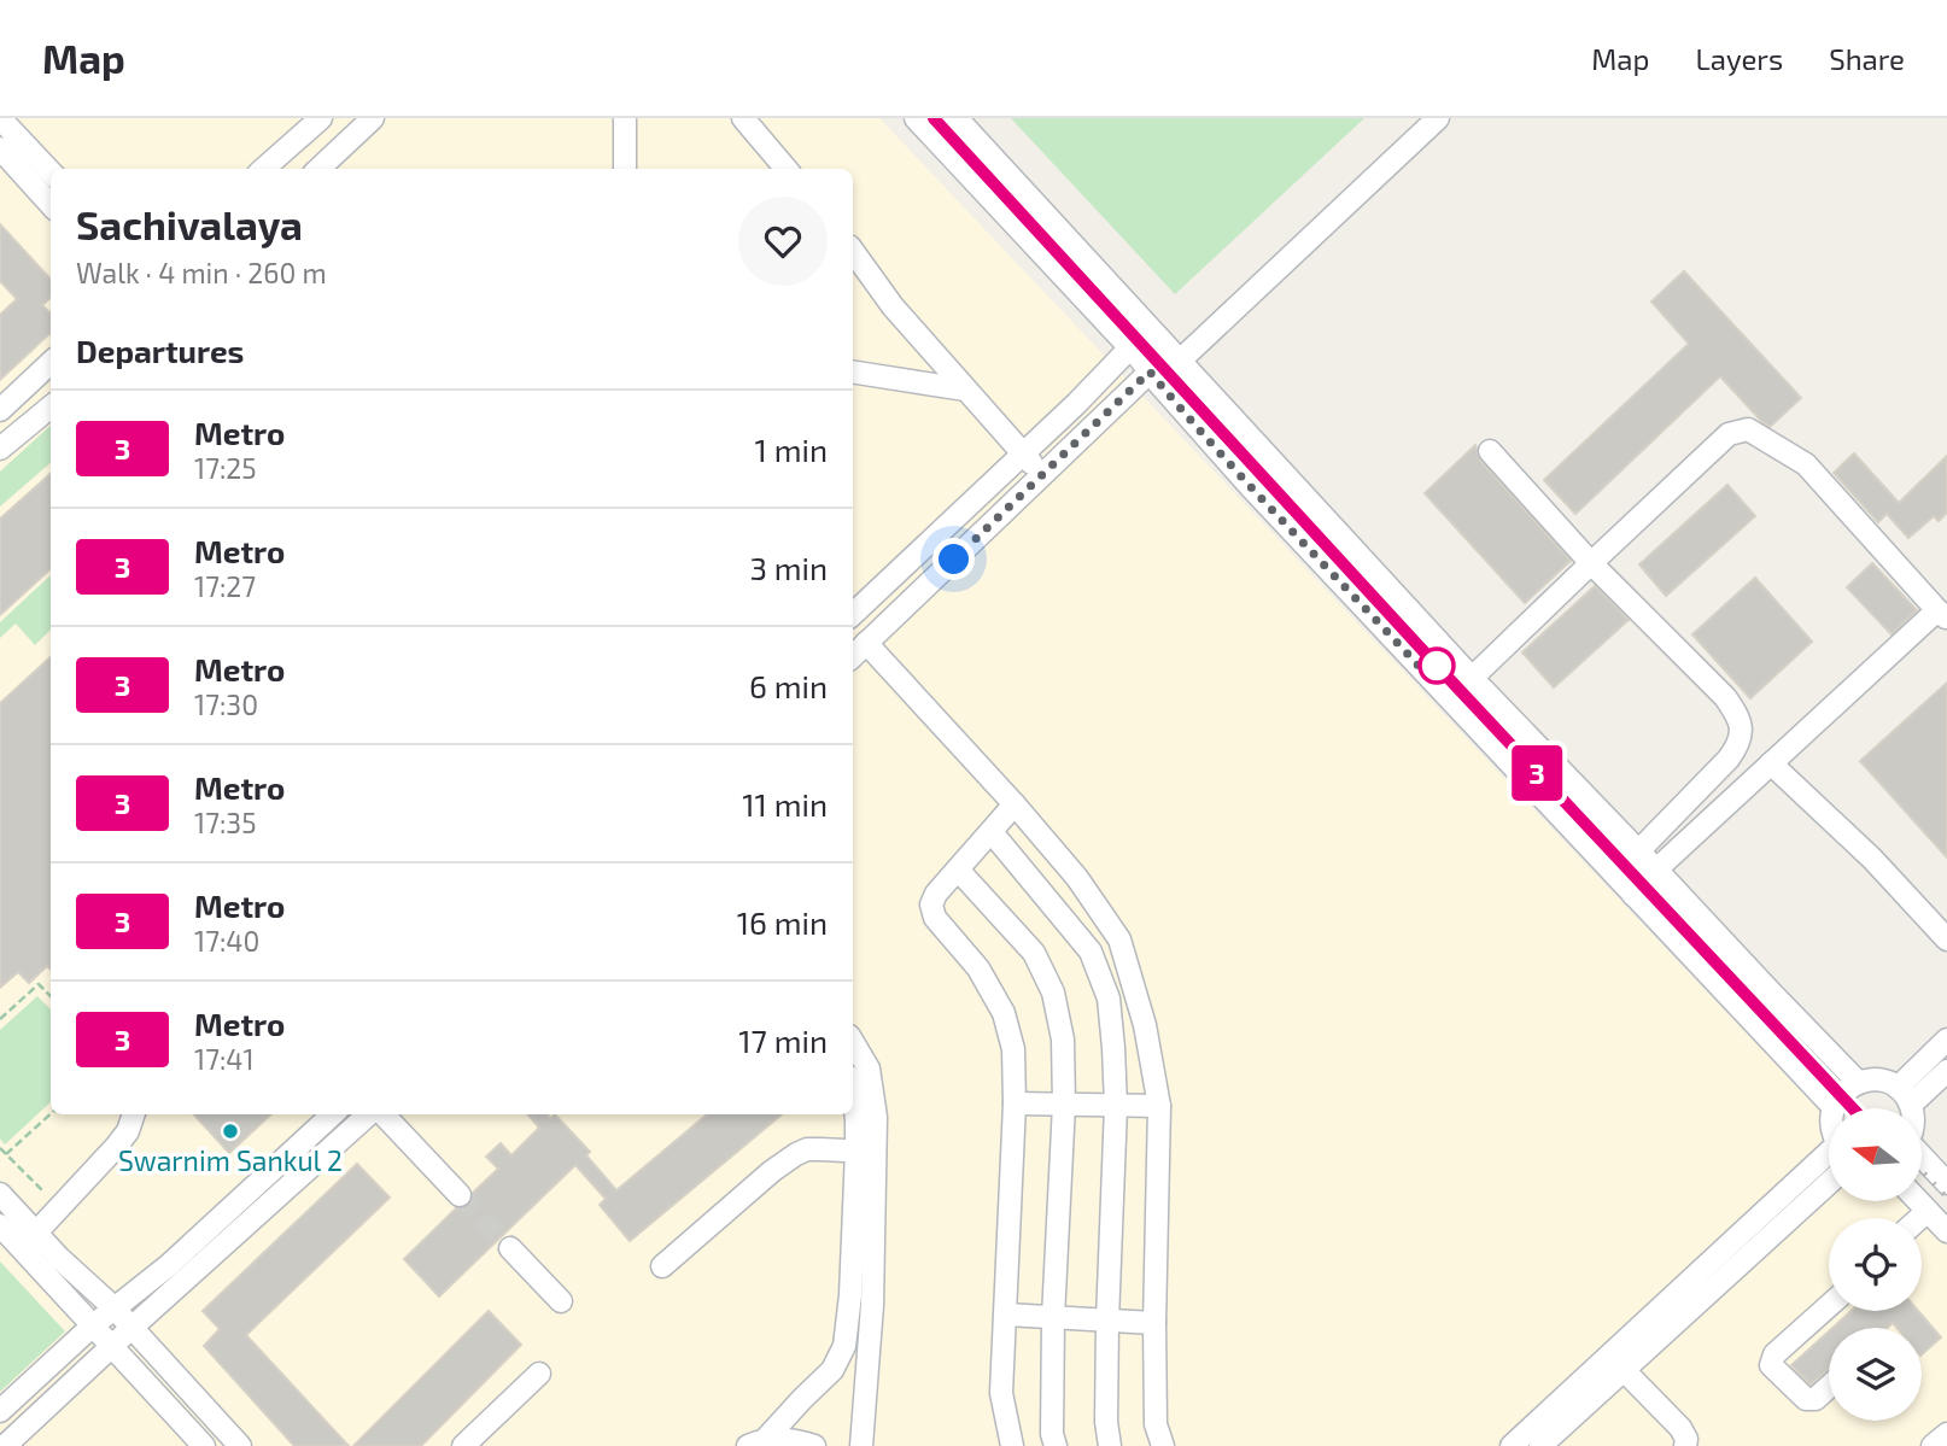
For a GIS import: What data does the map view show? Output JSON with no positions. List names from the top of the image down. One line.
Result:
{"places":["Swarnim Sankul 2"],"lines":["metro line 3"],"north":"left","page":{"header":"Map","nav":["Map","Layers","Share"],"on_map":"3","heading":[["Sachivalaya","Walk · 4 min · 260 m"],"Departures"],"list":[{"mark":"3","name":"Metro","note":"17:25","value":"1 min"},{"mark":"3","name":"Metro","note":"17:27","value":"3 min"},{"mark":"3","name":"Metro","note":"17:30","value":"6 min"},{"mark":"3","name":"Metro","note":"17:35","value":"11 min"},{"mark":"3","name":"Metro","note":"17:40","value":"16 min"},{"mark":"3","name":"Metro","note":"17:41","value":"17 min"}]}}
